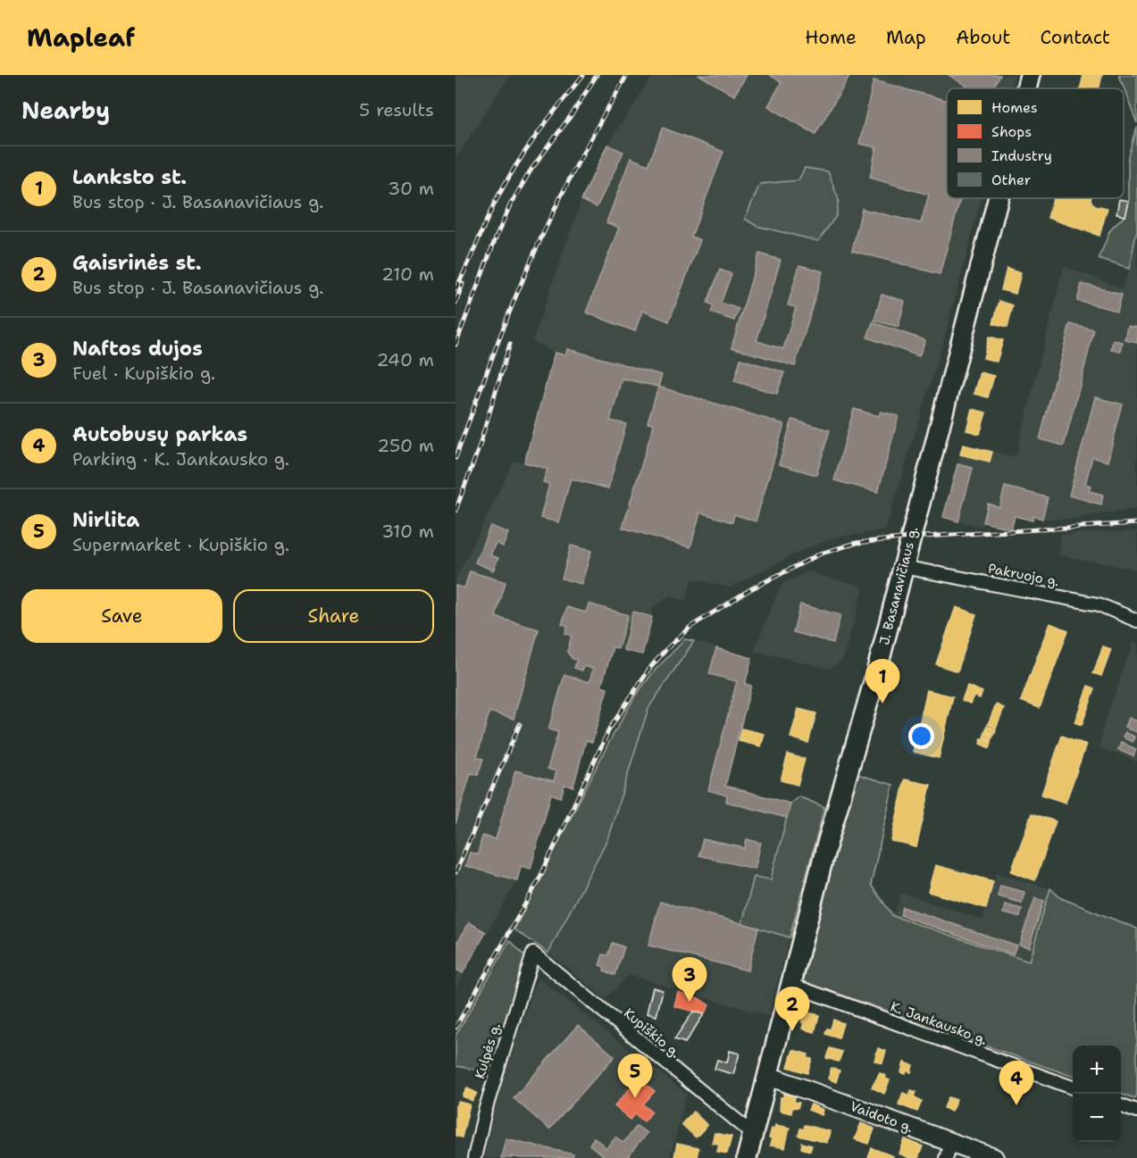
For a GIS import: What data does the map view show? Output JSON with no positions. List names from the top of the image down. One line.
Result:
{"streets":{"main road":["J. Basanavičiaus g.","Vaidoto g."],"street":["Pakruojo g.","K. Jankausko g.","Kupiškio g.","Kulpės g."]},"crossings":[["Pakruojo g.","J. Basanavičiaus g."],["J. Basanavičiaus g.","K. Jankausko g."],["J. Basanavičiaus g.","Kupiškio g."],["J. Basanavičiaus g.","Vaidoto g."],["Kupiškio g.","Kulpės g."]],"legend":["Homes","Shops","Industry","Other"],"page":{"header":"Mapleaf","nav":["Home","Map","About","Contact"],"heading":["Nearby","5 results"],"list":[{"mark":"1","name":"Lanksto st.","note":"Bus stop · J. Basanavičiaus g.","value":"30 m"},{"mark":"2","name":"Gaisrinės st.","note":"Bus stop · J. Basanavičiaus g.","value":"210 m"},{"mark":"3","name":"Naftos dujos","note":"Fuel · Kupiškio g.","value":"240 m"},{"mark":"4","name":"Autobusų parkas","note":"Parking · K. Jankausko g.","value":"250 m"},{"mark":"5","name":"Nirlita","note":"Supermarket · Kupiškio g.","value":"310 m"}],"buttons":["Save","Share"],"pins":["1","3","2","5","4"],"map_buttons":["+","−"]}}
